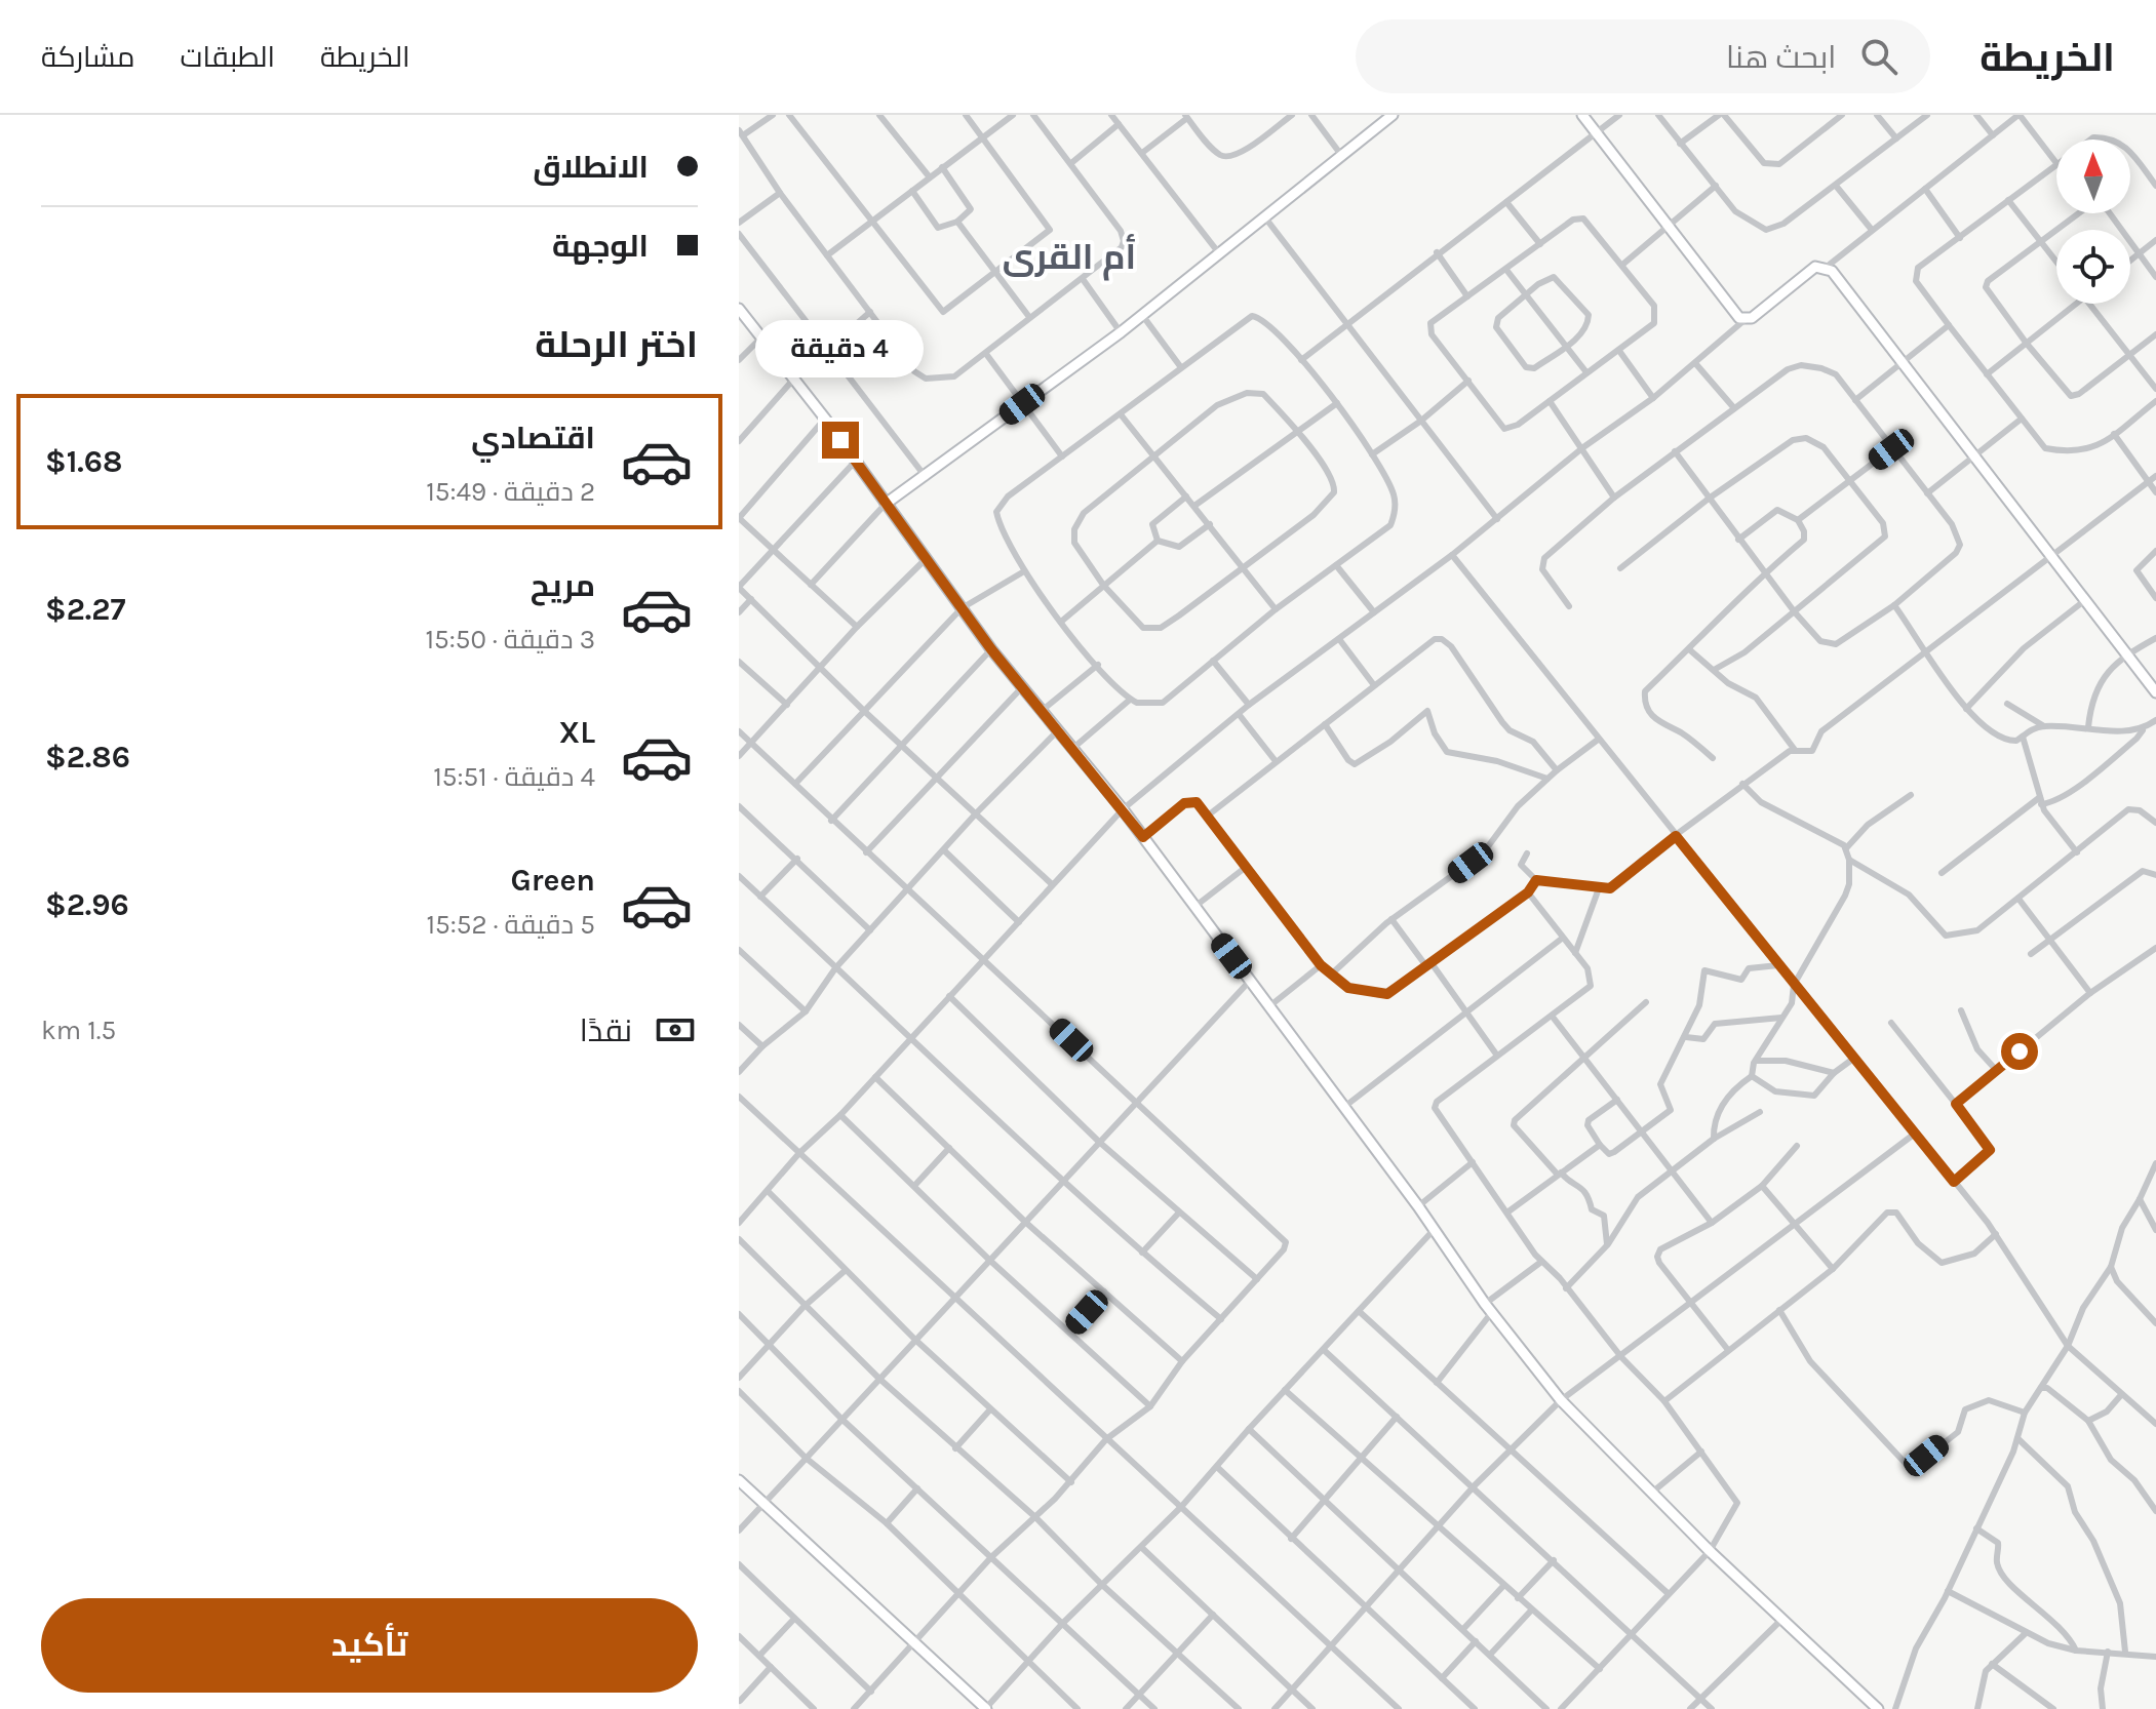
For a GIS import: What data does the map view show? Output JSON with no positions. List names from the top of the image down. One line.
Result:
{"districts":["أم القرى"],"north":"top","page":{"header":"الخريطة","search":"ابحث هنا","nav":["الخريطة","الطبقات","مشاركة"],"banner":["الانطلاق","الوجهة"],"heading":"اختر الرحلة","bubble":"4 دقيقة","list":[{"name":"اقتصادي","note":"2 دقيقة · 15:49","value":"$1.68"},{"name":"مريح","note":"3 دقيقة · 15:50","value":"$2.27"},{"name":"XL","note":"4 دقيقة · 15:51","value":"$2.86"},{"name":"Green","note":"5 دقيقة · 15:52","value":"$2.96"}],"pay":["نقدًا","1.5 km"],"buttons":"تأكيد"}}
